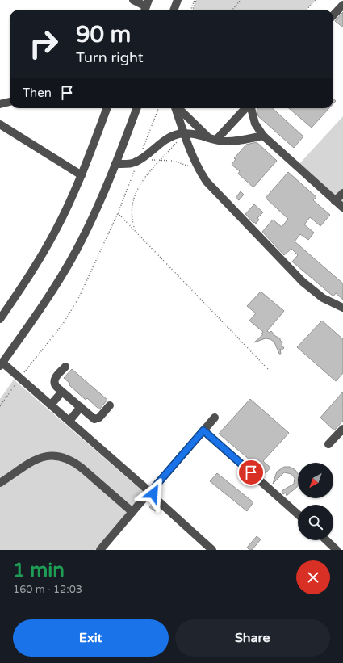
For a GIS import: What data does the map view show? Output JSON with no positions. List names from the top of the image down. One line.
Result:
{"north":"bottom left","page":{"turn":["90 m","Turn right"],"then":"Then","heading":["1 min","160 m · 12:03"],"buttons":["Exit","Share"]}}
